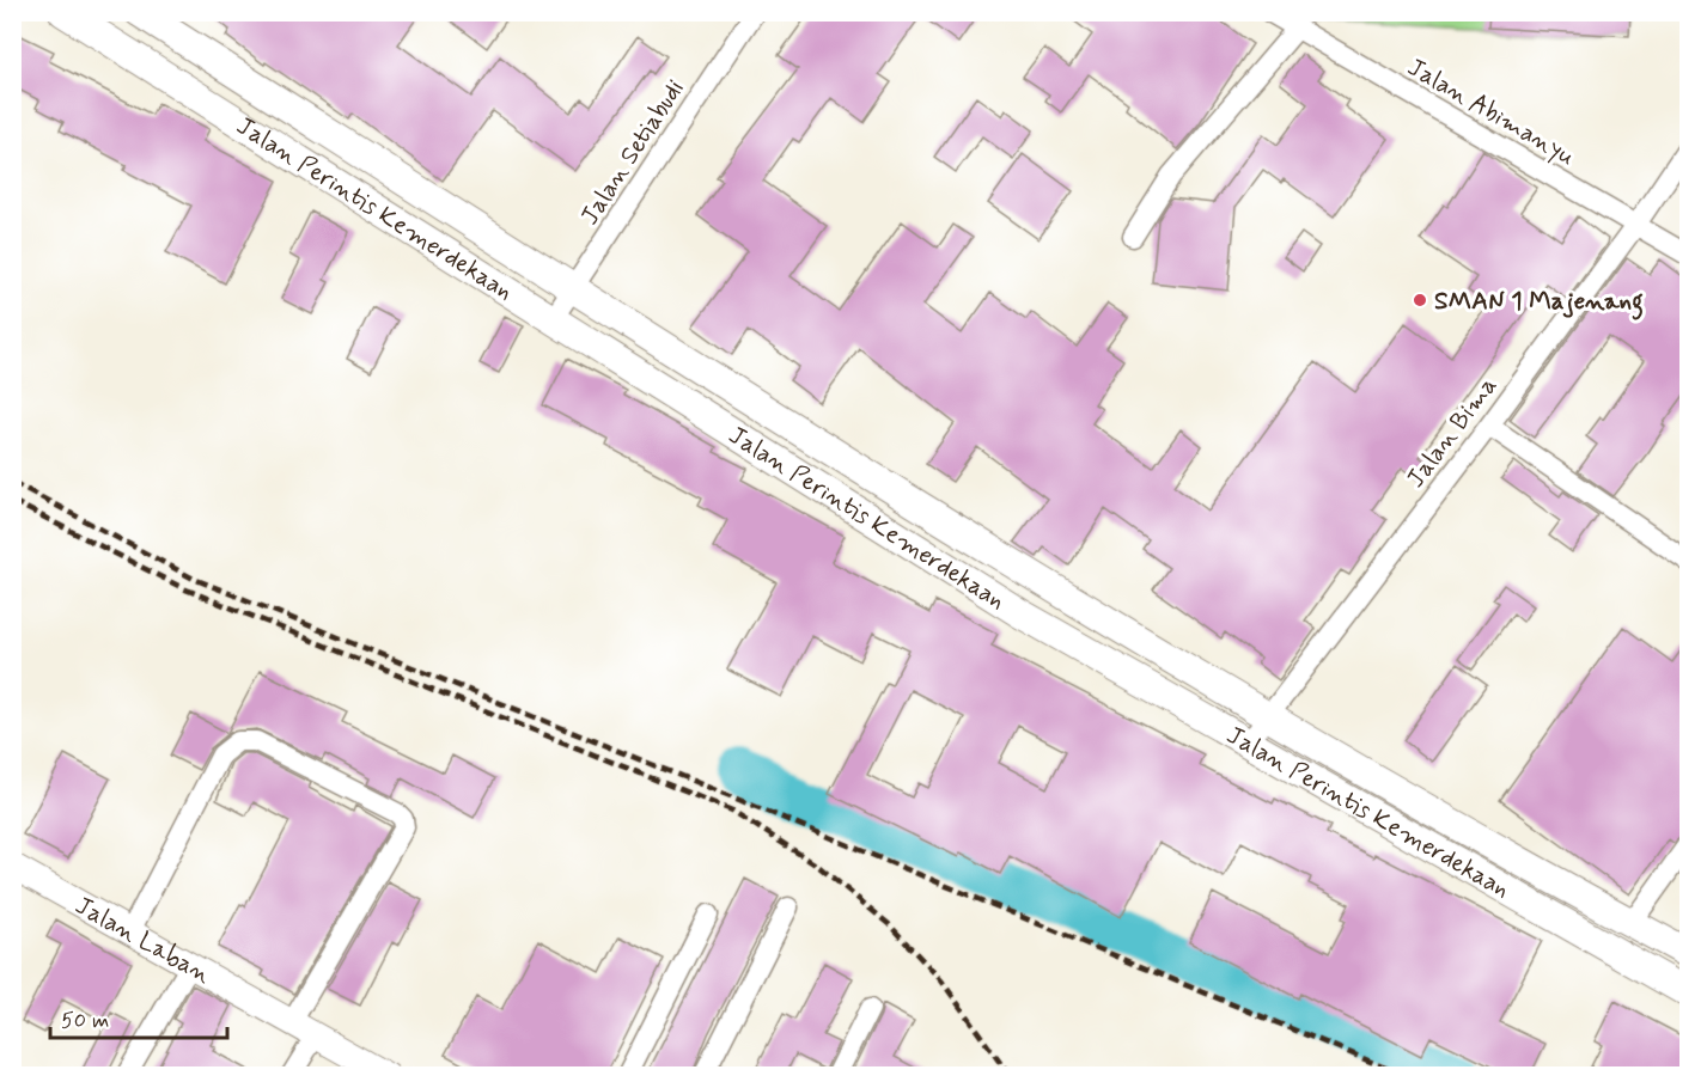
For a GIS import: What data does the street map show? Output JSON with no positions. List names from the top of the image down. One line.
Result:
{"streets":{"main road":["Jalan Perintis Kemerdekaan"],"street":["Jalan Abimanyu","Jalan Setiabudi","Jalan Bima","Jalan Laban"]},"crossings":[["Jalan Abimanyu","Jalan Bima"],["Jalan Setiabudi","Jalan Perintis Kemerdekaan"],["Jalan Perintis Kemerdekaan","Jalan Bima"]],"places":["SMAN 1 Majenang"],"scale_bar":"50 m"}
